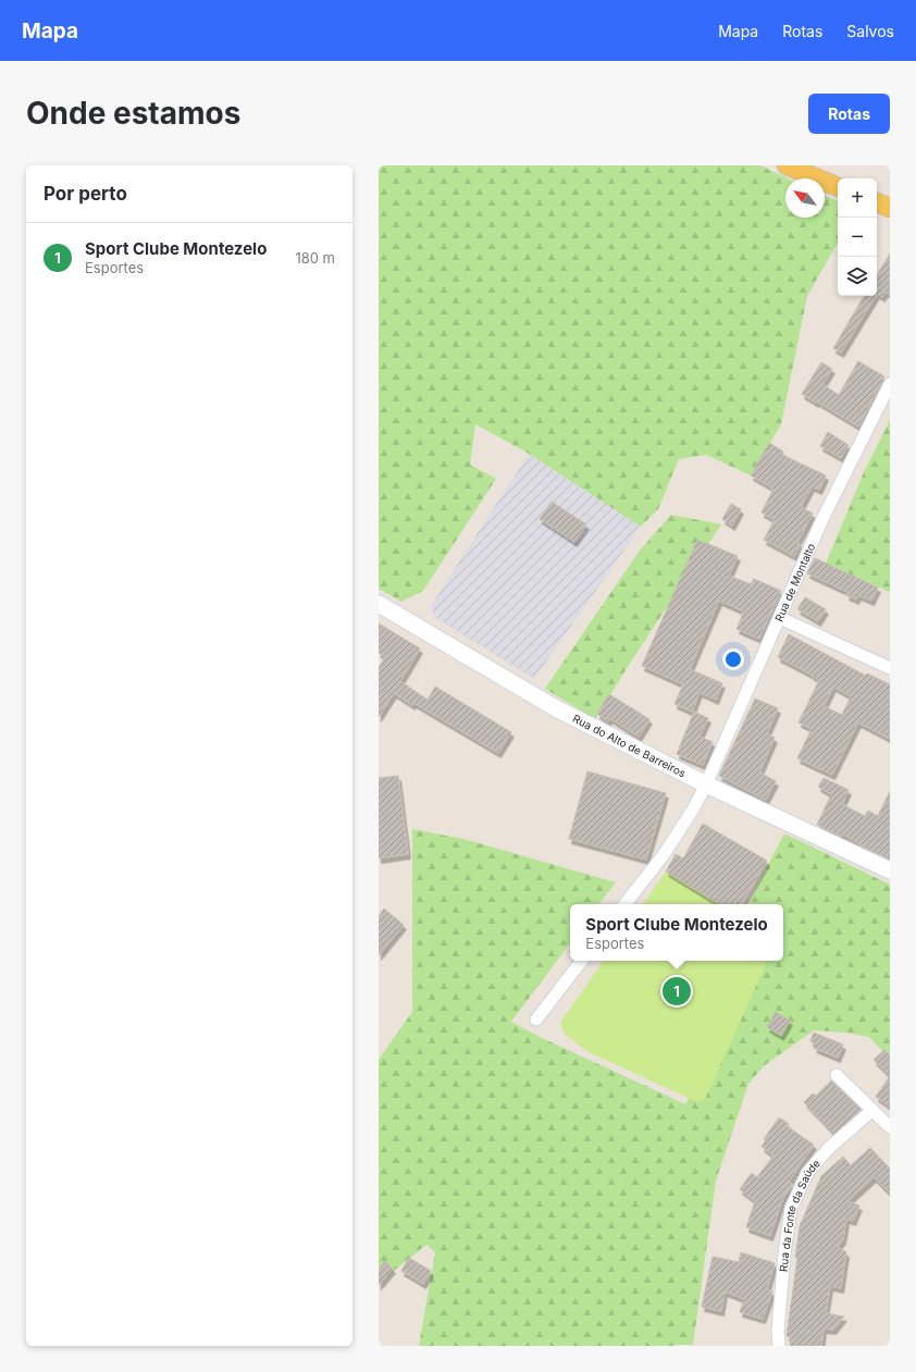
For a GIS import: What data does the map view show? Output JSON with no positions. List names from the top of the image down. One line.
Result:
{"streets":{"street":["Rua de Montalto","Rua do Alto de Barreiros","Rua da Fonte da Saúde"]},"crossings":[["Rua de Montalto","Rua do Alto de Barreiros"]],"north":"top left","page":{"header":"Mapa","nav":["Mapa","Rotas","Salvos"],"buttons":"Rotas","title":"Onde estamos","heading":"Por perto","map_buttons":["+","−"],"list":[{"mark":"1","name":"Sport Clube Montezelo","note":"Esportes","value":"180 m"}],"popup":["Sport Clube Montezelo","Esportes"],"pins":"1"}}
